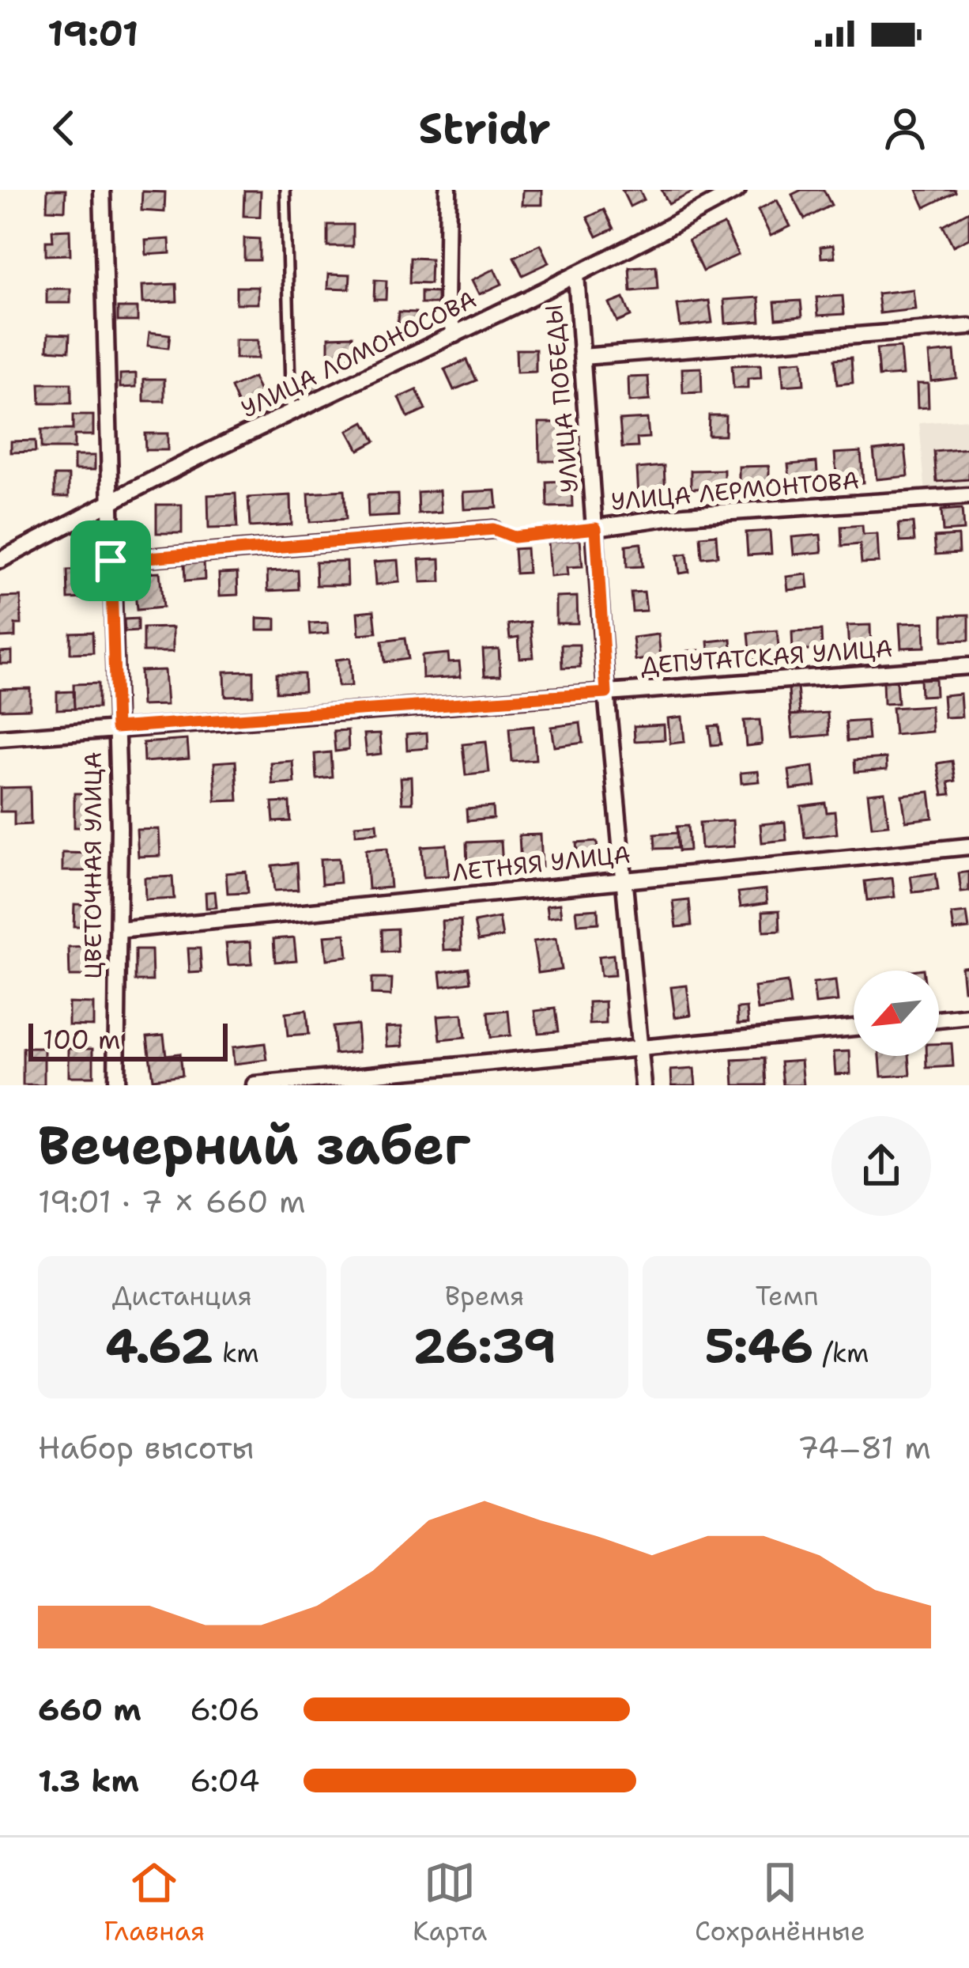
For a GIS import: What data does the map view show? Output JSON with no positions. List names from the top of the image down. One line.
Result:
{"streets":{"street":["УЛИЦА ЛОМОНОСОВА","УЛИЦА ПОБЕДЫ","УЛИЦА ЛЕРМОНТОВА","ДЕПУТАТСКАЯ УЛИЦА","ЛЕТНЯЯ УЛИЦА","ЦВЕТОЧНАЯ УЛИЦА"]},"crossings":[["УЛИЦА ЛОМОНОСОВА","УЛИЦА ПОБЕДЫ"],["УЛИЦА ЛОМОНОСОВА","ЦВЕТОЧНАЯ УЛИЦА"],["УЛИЦА ПОБЕДЫ","УЛИЦА ЛЕРМОНТОВА"],["УЛИЦА ПОБЕДЫ","ДЕПУТАТСКАЯ УЛИЦА"],["УЛИЦА ПОБЕДЫ","ЛЕТНЯЯ УЛИЦА"],["УЛИЦА ЛЕРМОНТОВА","ЦВЕТОЧНАЯ УЛИЦА"],["ДЕПУТАТСКАЯ УЛИЦА","ЦВЕТОЧНАЯ УЛИЦА"],["ЛЕТНЯЯ УЛИЦА","ЦВЕТОЧНАЯ УЛИЦА"]],"scale_bar":"100 m","north":"bottom left","page":{"status":"19:01","header":"Stridr","scale":"100 m","heading":["Вечерний забег","19:01 · 7 × 660 m"],"stats":[["Дистанция","4.62 km"],["Время","26:39"],["Темп","5:46 /km"]],"chart":["Набор высоты","74–81 m"],"list":[{"name":"660 m","note":"6:06"},{"name":"1.3 km","note":"6:04"}],"tabs":["Главная","Карта","Сохранённые"]}}
